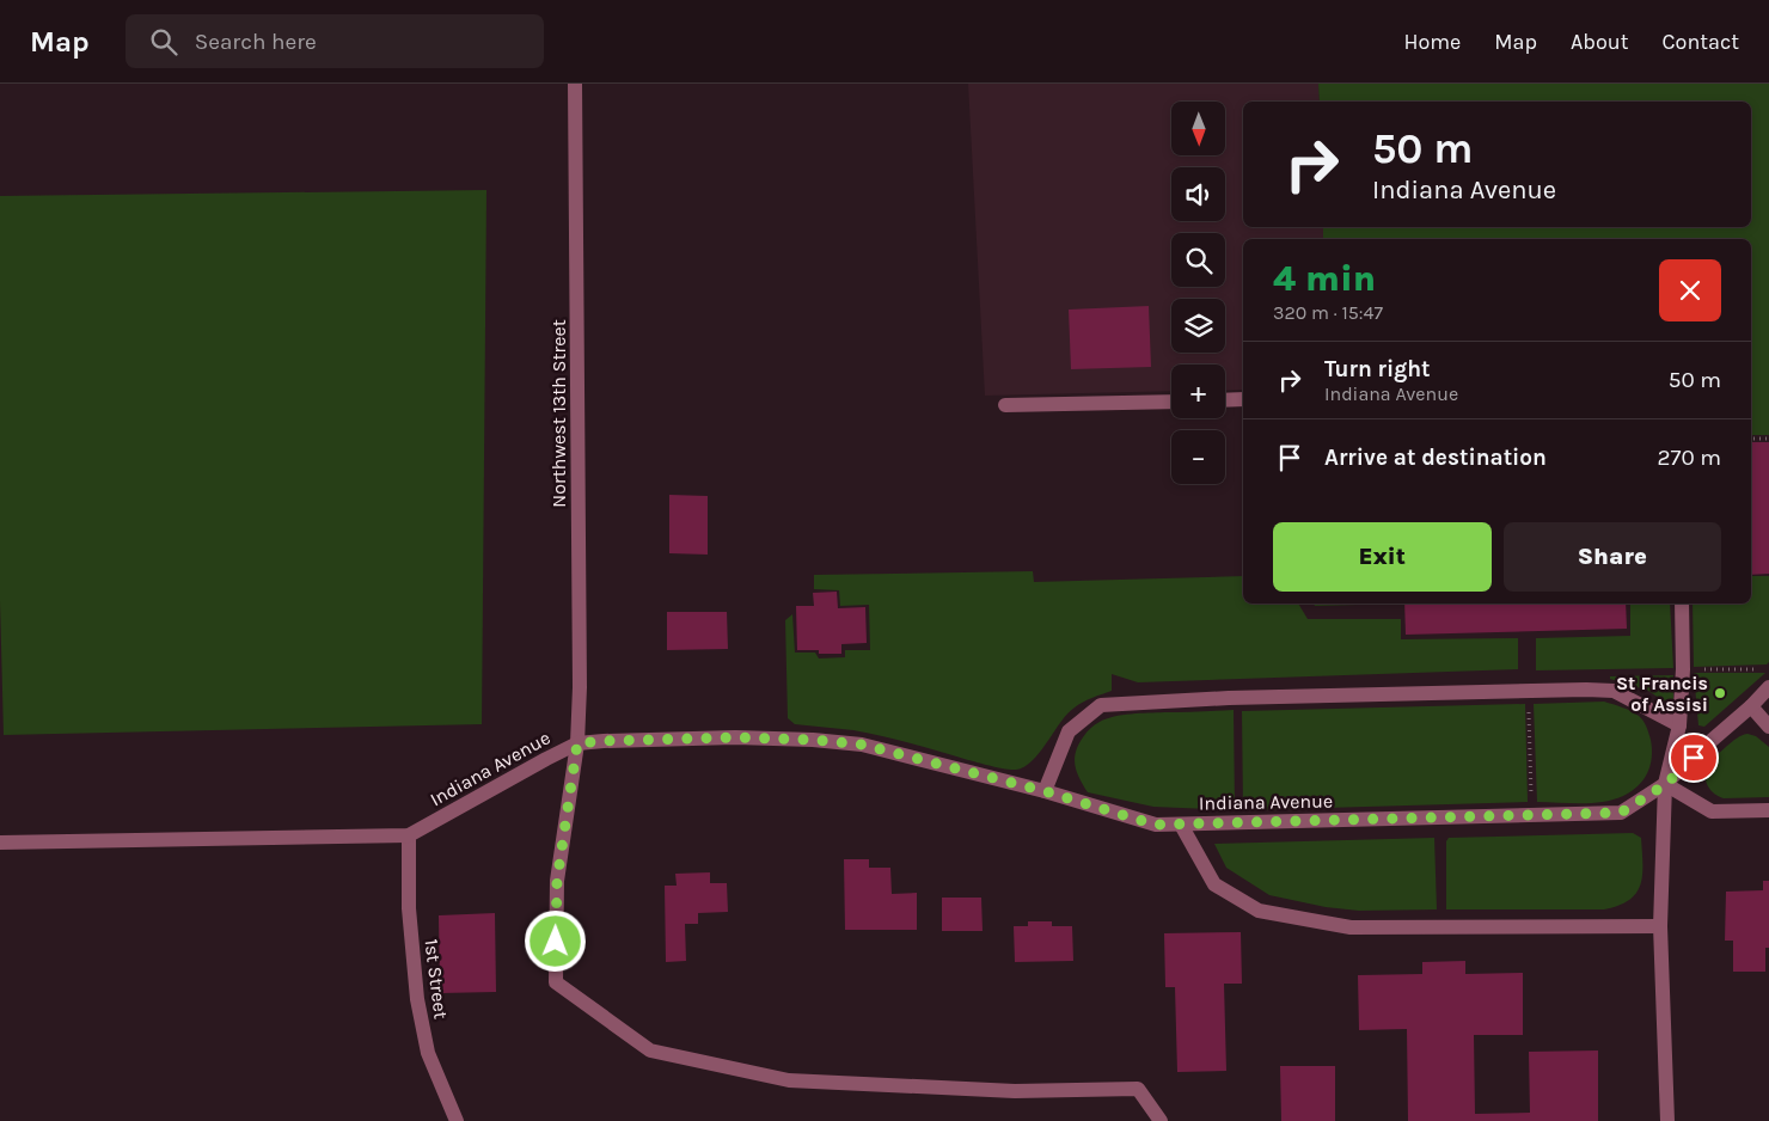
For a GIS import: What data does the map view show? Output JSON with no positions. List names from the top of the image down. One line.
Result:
{"streets":{"street":["Northwest 13th Street","Indiana Avenue","1st Street"]},"crossings":[["Northwest 13th Street","Indiana Avenue"],["Indiana Avenue","1st Street"]],"places":["St Francis of Assisi"],"north":"bottom","page":{"header":"Map","search":"Search here","nav":["Home","Map","About","Contact"],"map_buttons":["+","−"],"turn":["50 m","Indiana Avenue"],"heading":["4 min","320 m · 15:47"],"list":[{"name":"Turn right","note":"Indiana Avenue","value":"50 m"},{"name":"Arrive at destination","value":"270 m"}],"buttons":["Exit","Share"]}}
